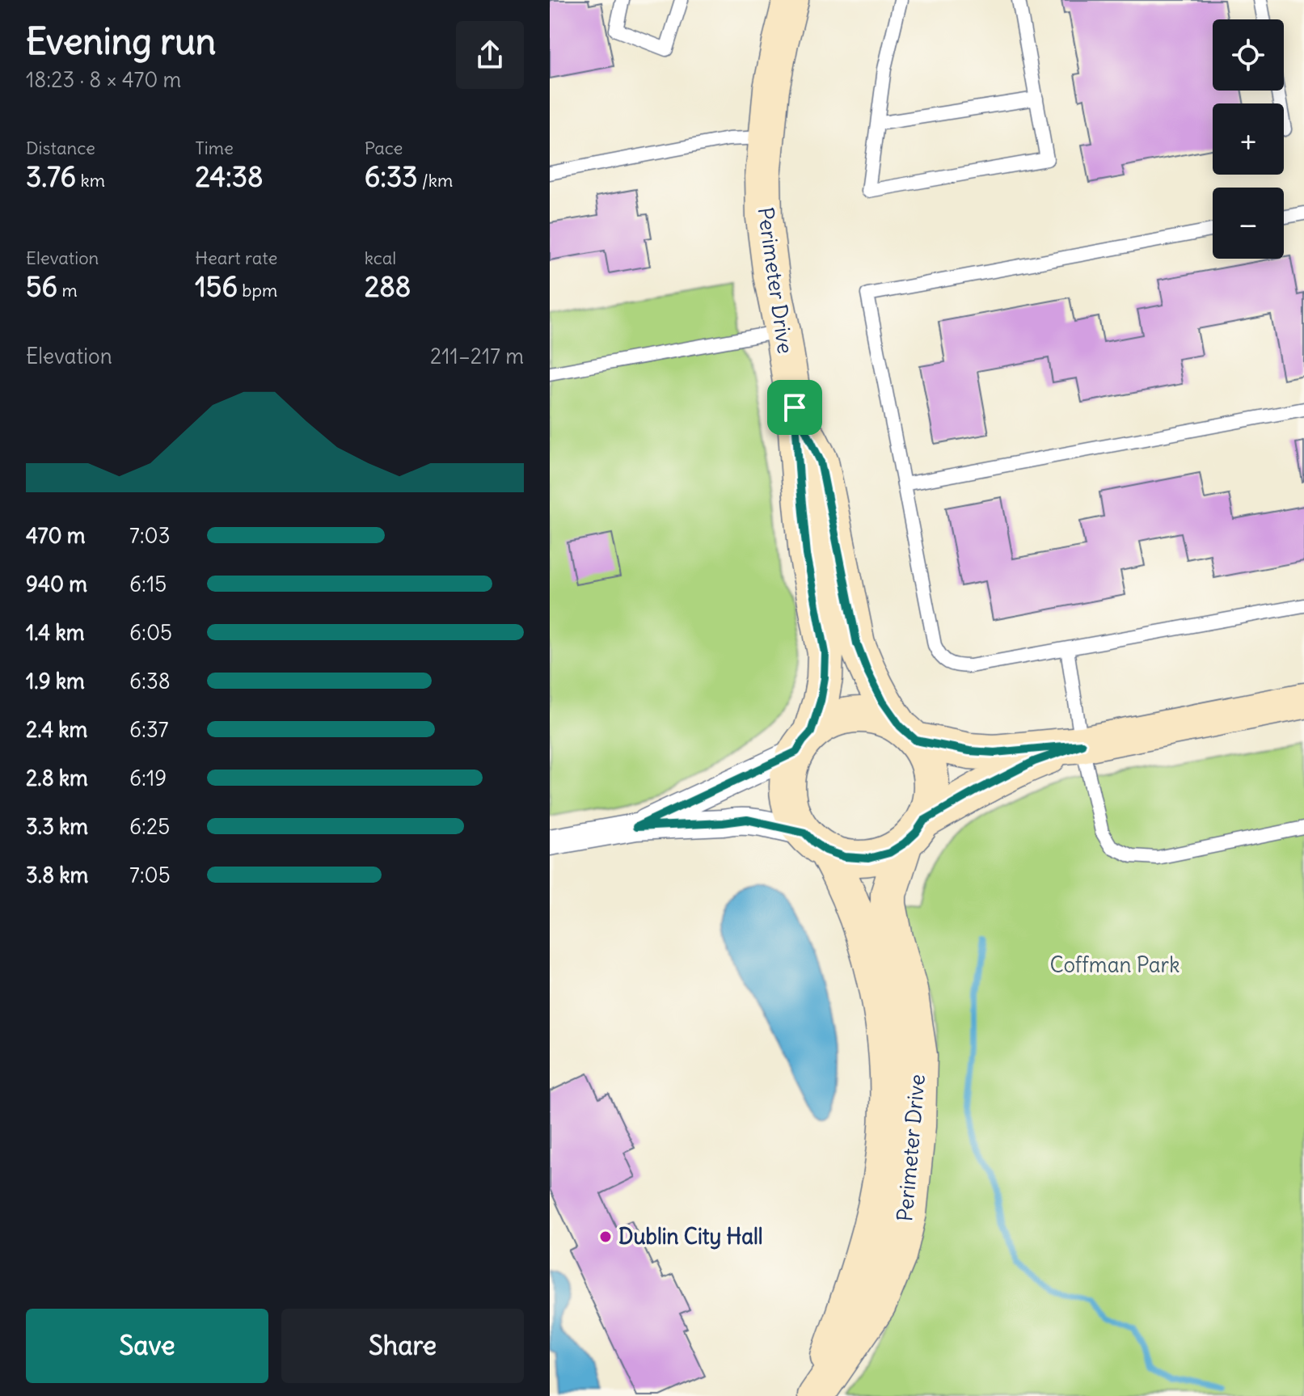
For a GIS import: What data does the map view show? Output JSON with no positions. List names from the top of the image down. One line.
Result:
{"streets":{"main road":["Perimeter Drive"]},"parks":["Coffman Park"],"places":["Dublin City Hall"],"page":{"heading":["Evening run","18:23 · 8 × 470 m"],"map_buttons":["+","−"],"stats":[["Distance","3.76 km"],["Time","24:38"],["Pace","6:33 /km"],["Elevation","56 m"],["Heart rate","156 bpm"],["kcal","288"]],"chart":["Elevation","211–217 m"],"list":[{"name":"470 m","note":"7:03"},{"name":"940 m","note":"6:15"},{"name":"1.4 km","note":"6:05"},{"name":"1.9 km","note":"6:38"},{"name":"2.4 km","note":"6:37"},{"name":"2.8 km","note":"6:19"},{"name":"3.3 km","note":"6:25"},{"name":"3.8 km","note":"7:05"}],"buttons":["Save","Share"]}}
